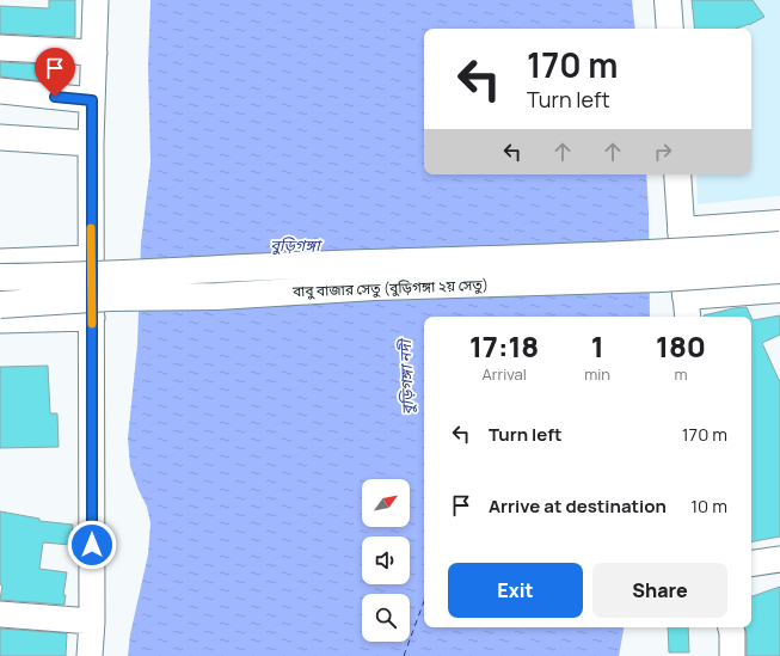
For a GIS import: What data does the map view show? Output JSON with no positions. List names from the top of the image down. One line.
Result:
{"streets":{"highway":["বাবু বাজার সেতু (বুড়িগঙ্গা ২য় সেতু)"]},"water":["বুড়িগঙ্গা","বুড়িগঙ্গা নদী"],"north":"top right","page":{"turn":["170 m","Turn left"],"eta":["17:18","Arrival","1","min","180","m"],"list":[{"name":"Turn left","value":"170 m"},{"name":"Arrive at destination","value":"10 m"}],"buttons":["Exit","Share"]}}
